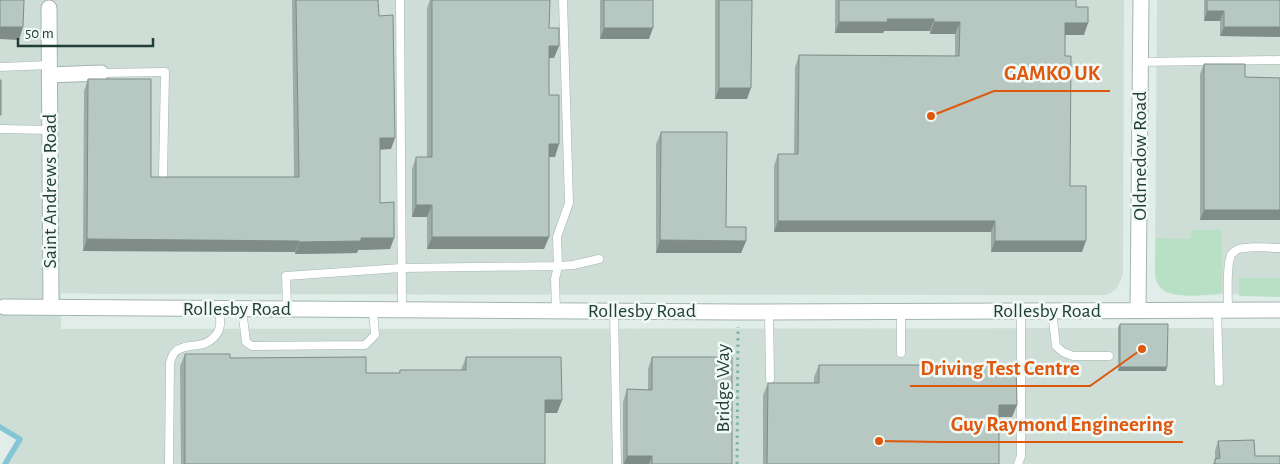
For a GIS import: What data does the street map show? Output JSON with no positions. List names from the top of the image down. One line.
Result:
{"streets":{"street":["Oldmedow Road","Saint Andrews Road","Rollesby Road"],"path":["Bridge Way"]},"crossings":[["Oldmedow Road","Rollesby Road"],["Saint Andrews Road","Rollesby Road"],["Rollesby Road","Bridge Way"]],"places":["GAMKO UK","Driving Test Centre","Guy Raymond Engineering"],"scale_bar":"50 m"}
